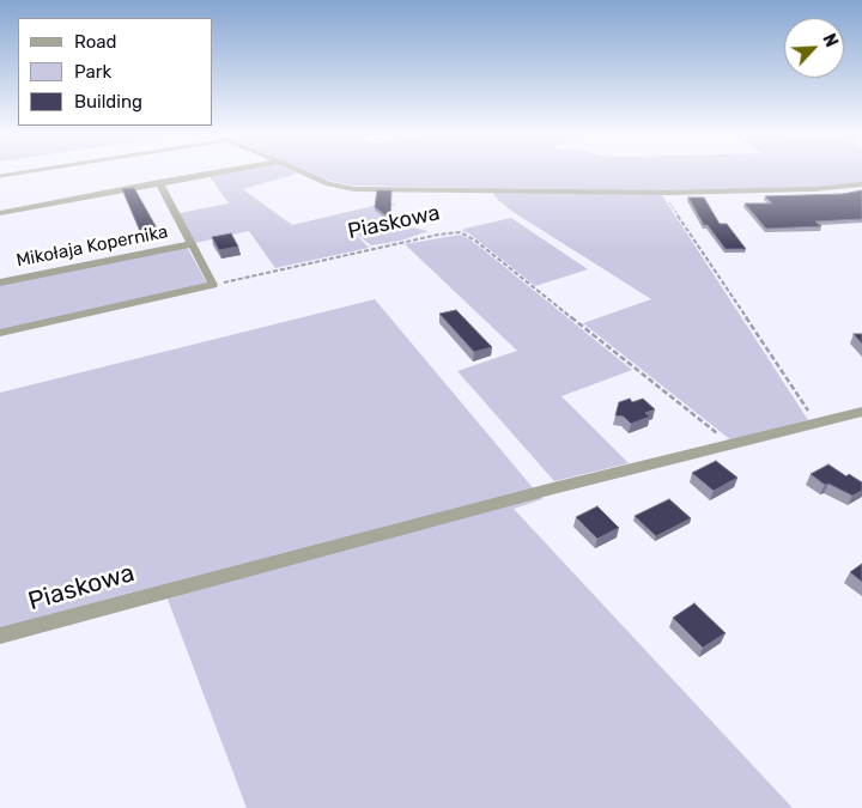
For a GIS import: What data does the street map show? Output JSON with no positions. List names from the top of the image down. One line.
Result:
{"streets":{"street":["Piaskowa","Mikołaja Kopernika"]},"legend":["Road","Park","Building"],"north":"top right"}
